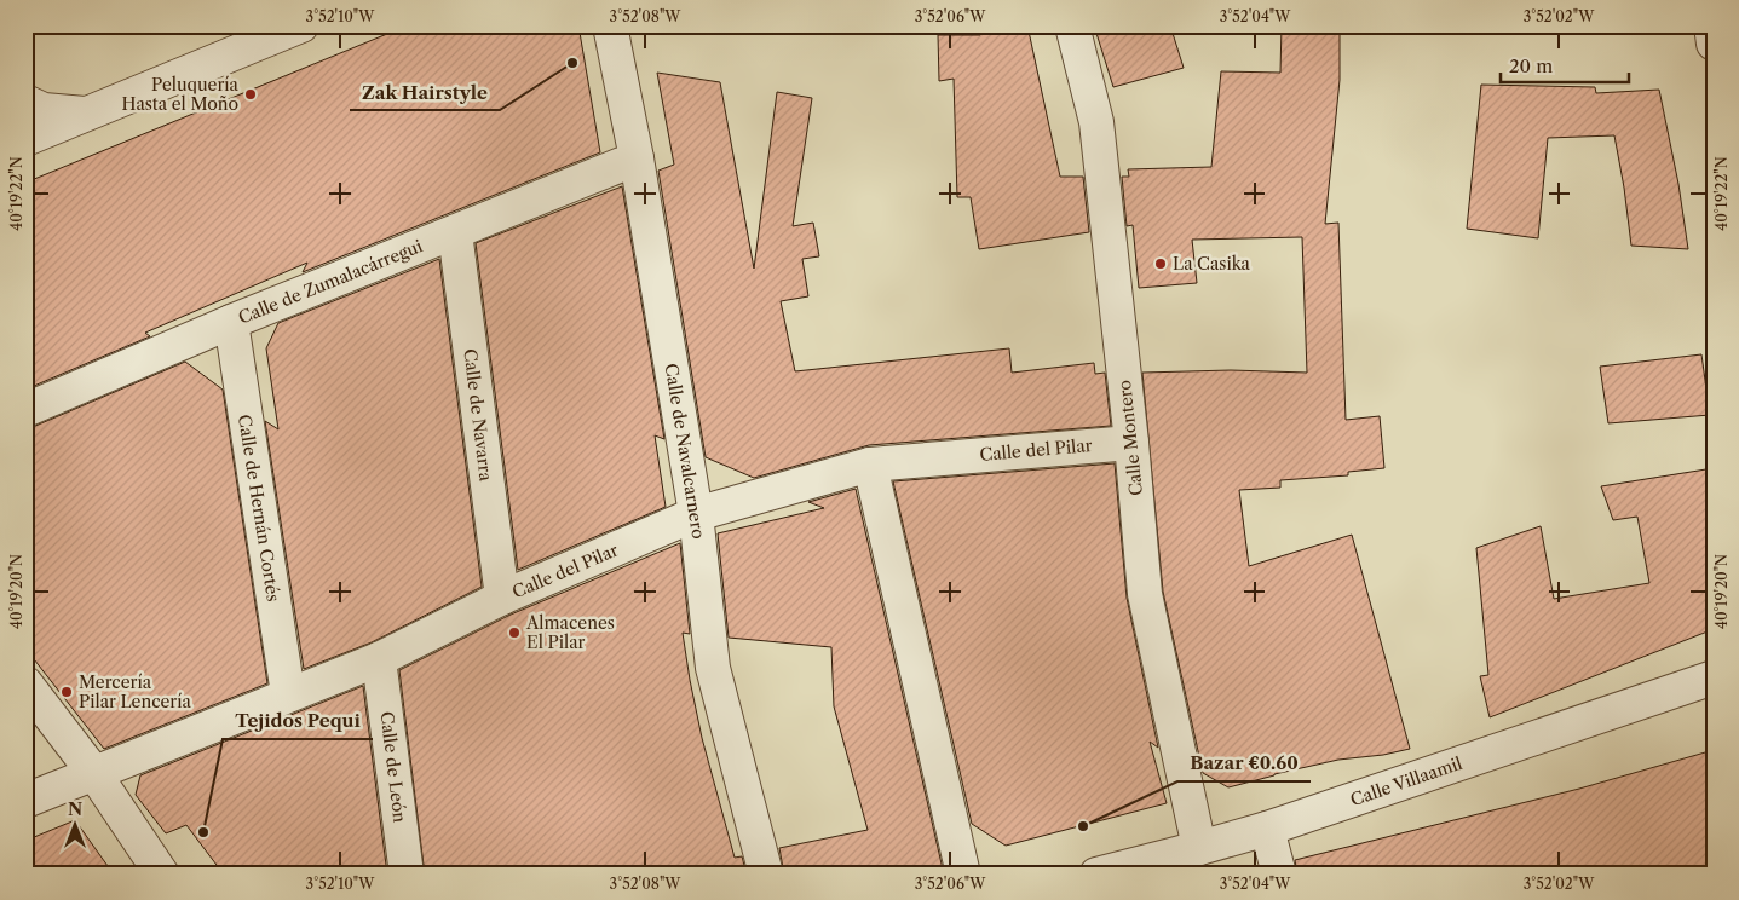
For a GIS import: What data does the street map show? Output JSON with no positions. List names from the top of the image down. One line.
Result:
{"streets":{"street":["Calle de Zumalacárregui","Calle de Navarra","Calle Montero","Calle del Pilar","Calle de Navalcarnero","Calle de Hernán Cortés","Calle de León","Calle Villaamil"]},"crossings":[["Calle de Zumalacárregui","Calle de Navarra"],["Calle de Zumalacárregui","Calle de Navalcarnero"],["Calle de Zumalacárregui","Calle de Hernán Cortés"],["Calle de Navarra","Calle del Pilar"],["Calle Montero","Calle del Pilar"],["Calle Montero","Calle Villaamil"],["Calle del Pilar","Calle de Navalcarnero"],["Calle del Pilar","Calle de Hernán Cortés"],["Calle del Pilar","Calle de León"]],"places":["Zak Hairstyle","Peluquería Hasta el Moño","La Casika","Almacenes El Pilar","Mercería Pilar Lencería","Bazar €0.60","Tejidos Pequi"],"scale_bar":"20 m","north":"top","coordinates":["3°52'10\"W","3°52'08\"W","3°52'06\"W","3°52'04\"W","3°52'02\"W","40°19'22\"N","40°19'20\"N"]}
